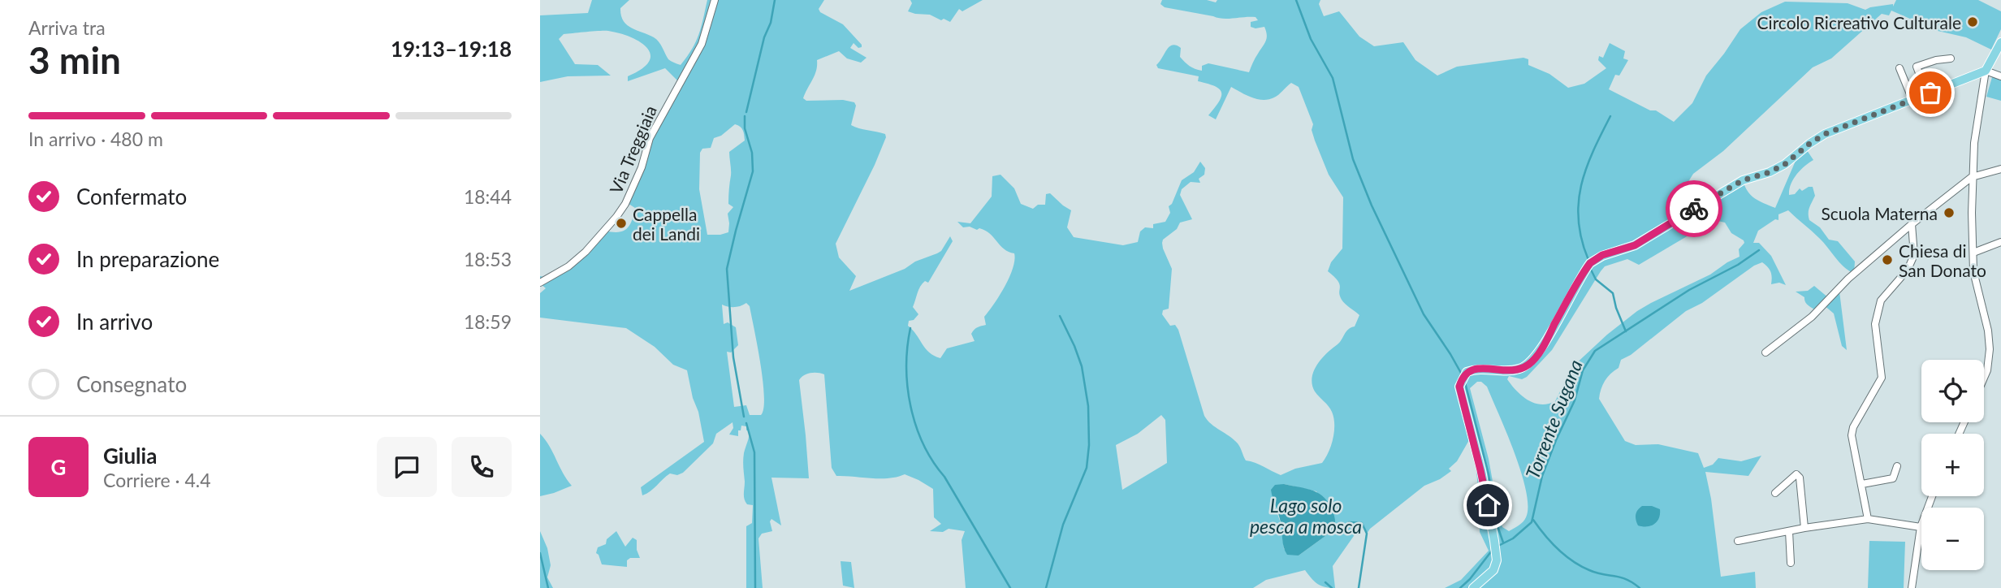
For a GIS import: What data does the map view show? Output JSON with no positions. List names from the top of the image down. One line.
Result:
{"streets":{"street":["Via Treggiaia"]},"water":["Torrente Sugana","Lago solo pesca a mosca"],"places":["Circolo Ricreativo Culturale","Scuola Materna","Cappella dei Landi","Chiesa di San Donato"],"page":{"heading":["3 min","Arriva tra","19:13–19:18"],"panel":["Giulia","Corriere · 4.4"],"bar":"In arrivo · 480 m","list":[["Confermato","18:44"],["In preparazione","18:53"],["In arrivo","18:59"],"Consegnato"],"map_buttons":["+","−"],"round":"G"}}
